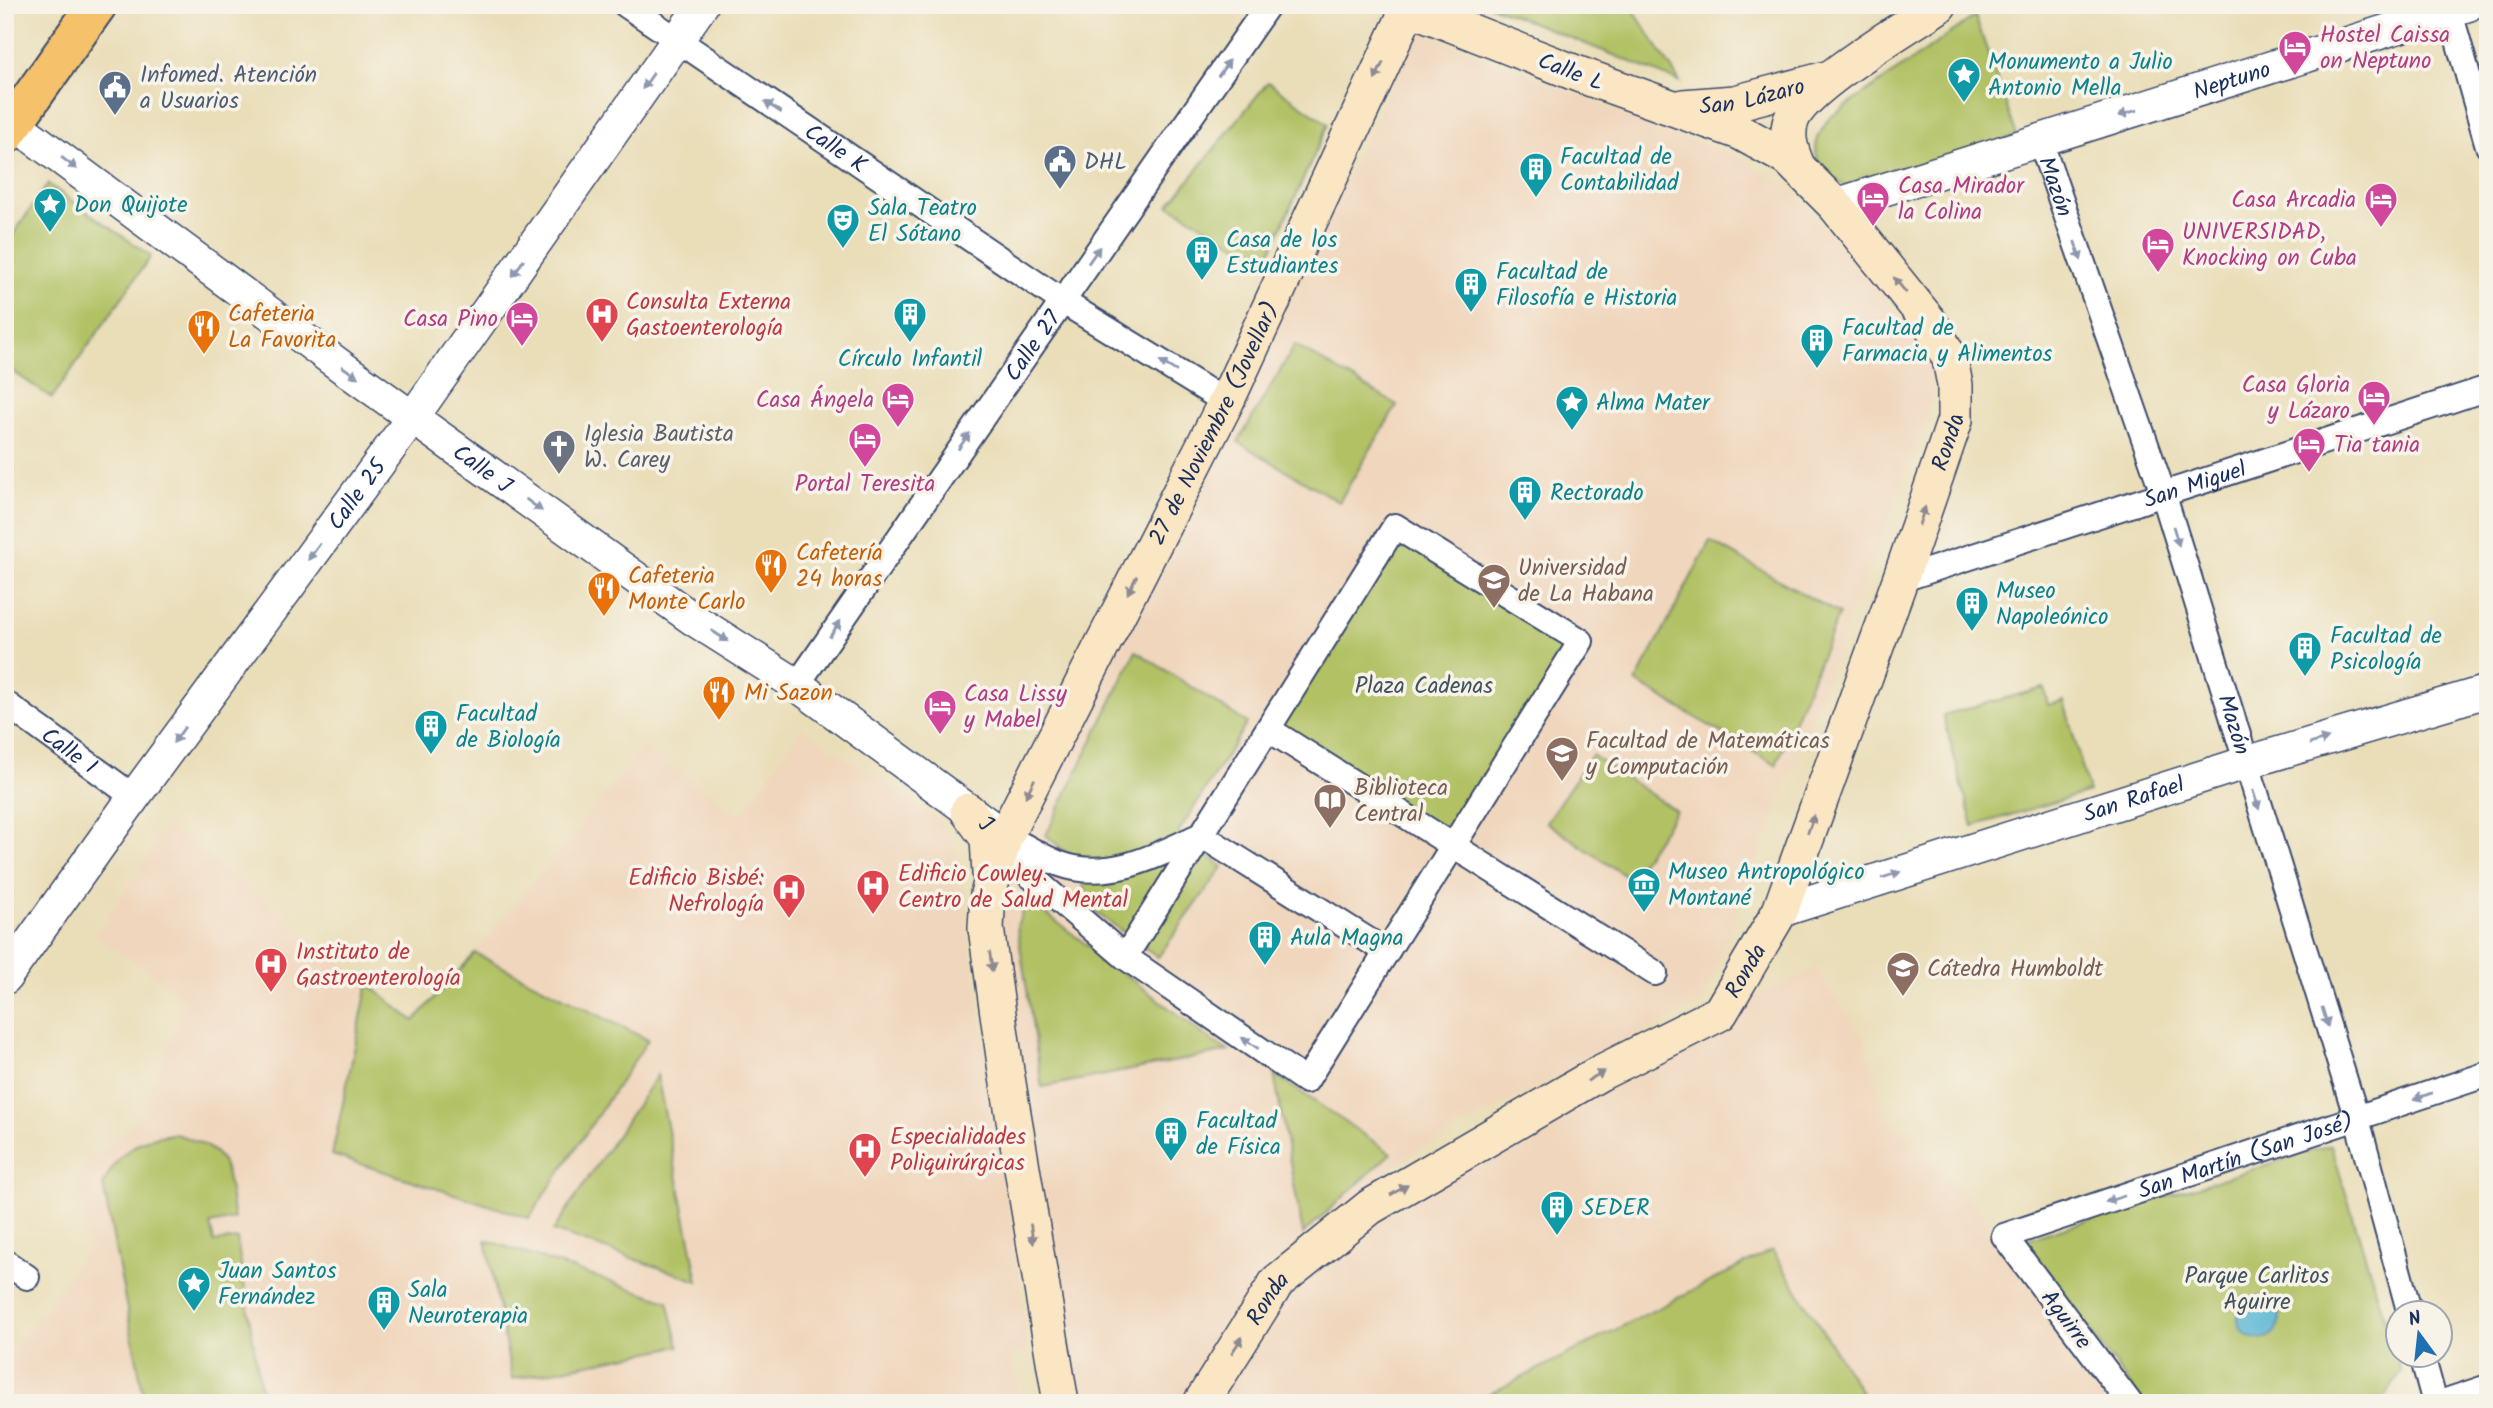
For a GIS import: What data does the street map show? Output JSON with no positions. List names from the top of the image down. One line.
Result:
{"streets":{"main road":["Calle L","San Lázaro","27 de Noviembre (Jovellar)","Ronda"],"street":["Neptuno","Calle K","Mazón","Calle 27","Calle J","San Miguel","Calle 25","Calle I","San Rafael","J","San Martín (San José)","Aguirre"]},"crossings":[["Calle L","San Lázaro"],["Calle L","27 de Noviembre (Jovellar)"],["Calle L","Ronda"],["Neptuno","Mazón"],["Neptuno","Ronda"],["San Lázaro","Ronda"],["Calle K","Calle 27"],["Calle K","27 de Noviembre (Jovellar)"],["Calle K","Calle 25"],["Mazón","San Miguel"],["Mazón","San Rafael"],["Mazón","San Martín (San José)"],["Calle 27","Calle J"],["27 de Noviembre (Jovellar)","J"],["Ronda","San Miguel"],["Ronda","San Rafael"],["Calle J","Calle 25"],["Calle J","J"],["Calle 25","Calle I"],["San Martín (San José)","Aguirre"]],"one_way":["Neptuno","Calle K","Mazón","Calle 27","27 de Noviembre (Jovellar)","Ronda","Calle J","Calle 25","San Rafael","San Martín (San José)"],"parks":["Plaza Cadenas","Parque Carlitos Aguirre"],"places":{"hotel":["Hostel Caissa on Neptuno","Casa Mirador la Colina","Casa Arcadia","UNIVERSIDAD, Knocking on Cuba","Casa Pino","Casa Gloria y Lázaro","Casa Ángela","Portal Teresita","Tia tania","Casa Lissy y Mabel"],"place":["Monumento a Julio Antonio Mella","Don Quijote","Alma Mater","Juan Santos Fernández"],"public building":["Infomed. Atención a Usuarios","DHL"],"building":["Facultad de Contabilidad","Casa de los Estudiantes","Facultad de Filosofía e Historia","Círculo Infantil","Facultad de Farmacia y Alimentos","Rectorado","Museo Napoleónico","Facultad de Psicología","Facultad de Biología","Aula Magna","Facultad de Física","SEDER","Sala Neuroterapia"],"theatre":["Sala Teatro El Sótano"],"hospital":["Consulta Externa Gastoenterología","Edificio Cowley. Centro de Salud Mental","Edificio Bisbé: Nefrología","Instituto de Gastroenterología","Especialidades Poliquirúrgicas"],"restaurant":["Cafeteria La Favorita","Cafetería 24 horas","Cafeteria Monte Carlo","Mi Sazon"],"church":["Iglesia Bautista W. Carey"],"school or university":["Universidad de La Habana","Facultad de Matemáticas y Computación","Cátedra Humboldt"],"library":["Biblioteca Central"],"museum":["Museo Antropológico Montané"]},"north":"top"}
